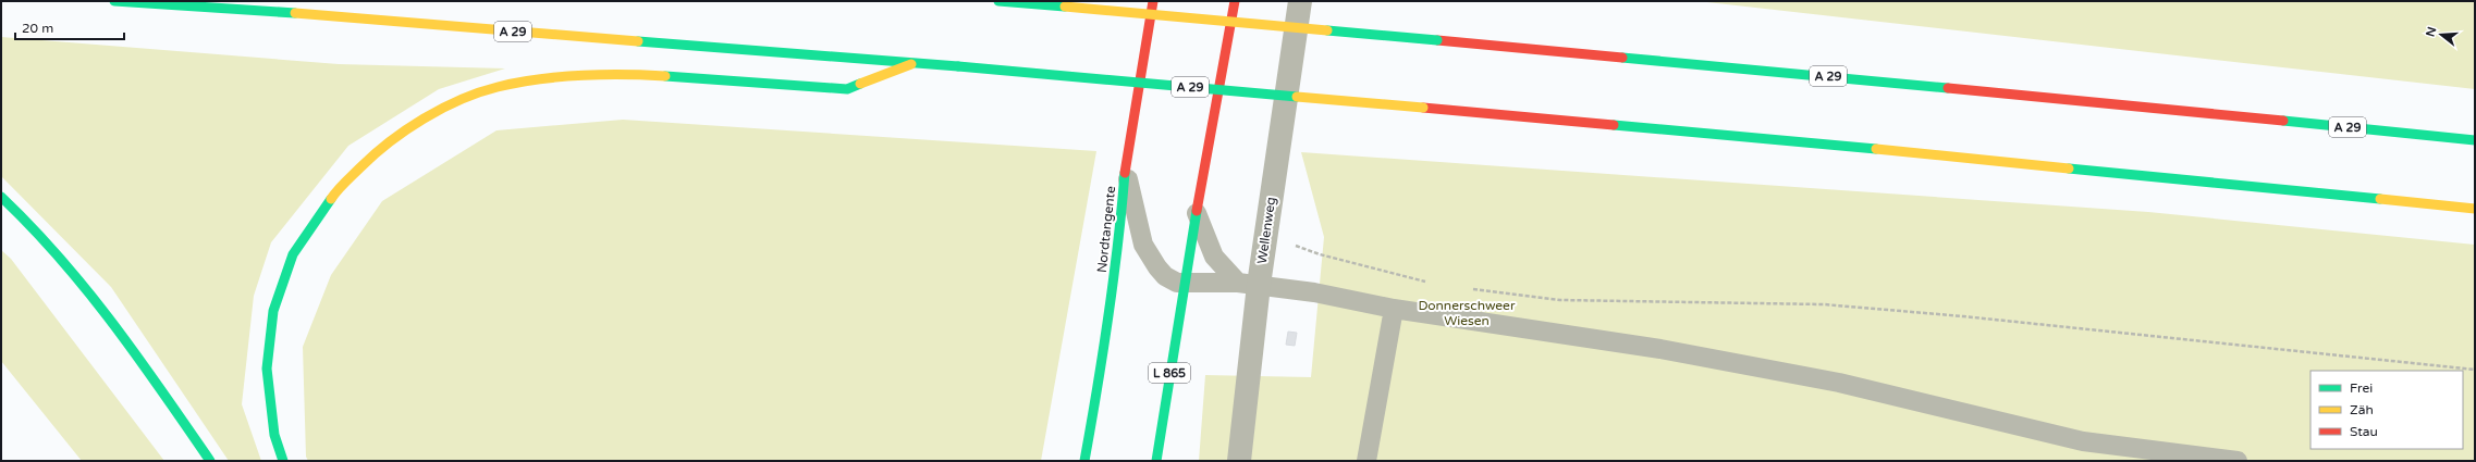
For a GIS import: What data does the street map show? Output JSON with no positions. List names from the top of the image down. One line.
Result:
{"streets":{"highway":["A 29","Nordtangente","L 865"],"street":["Wellenweg"]},"parks":["Donnerschweer Wiesen"],"legend":["Frei","Zäh","Stau"],"scale_bar":"20 m","north":"left"}
